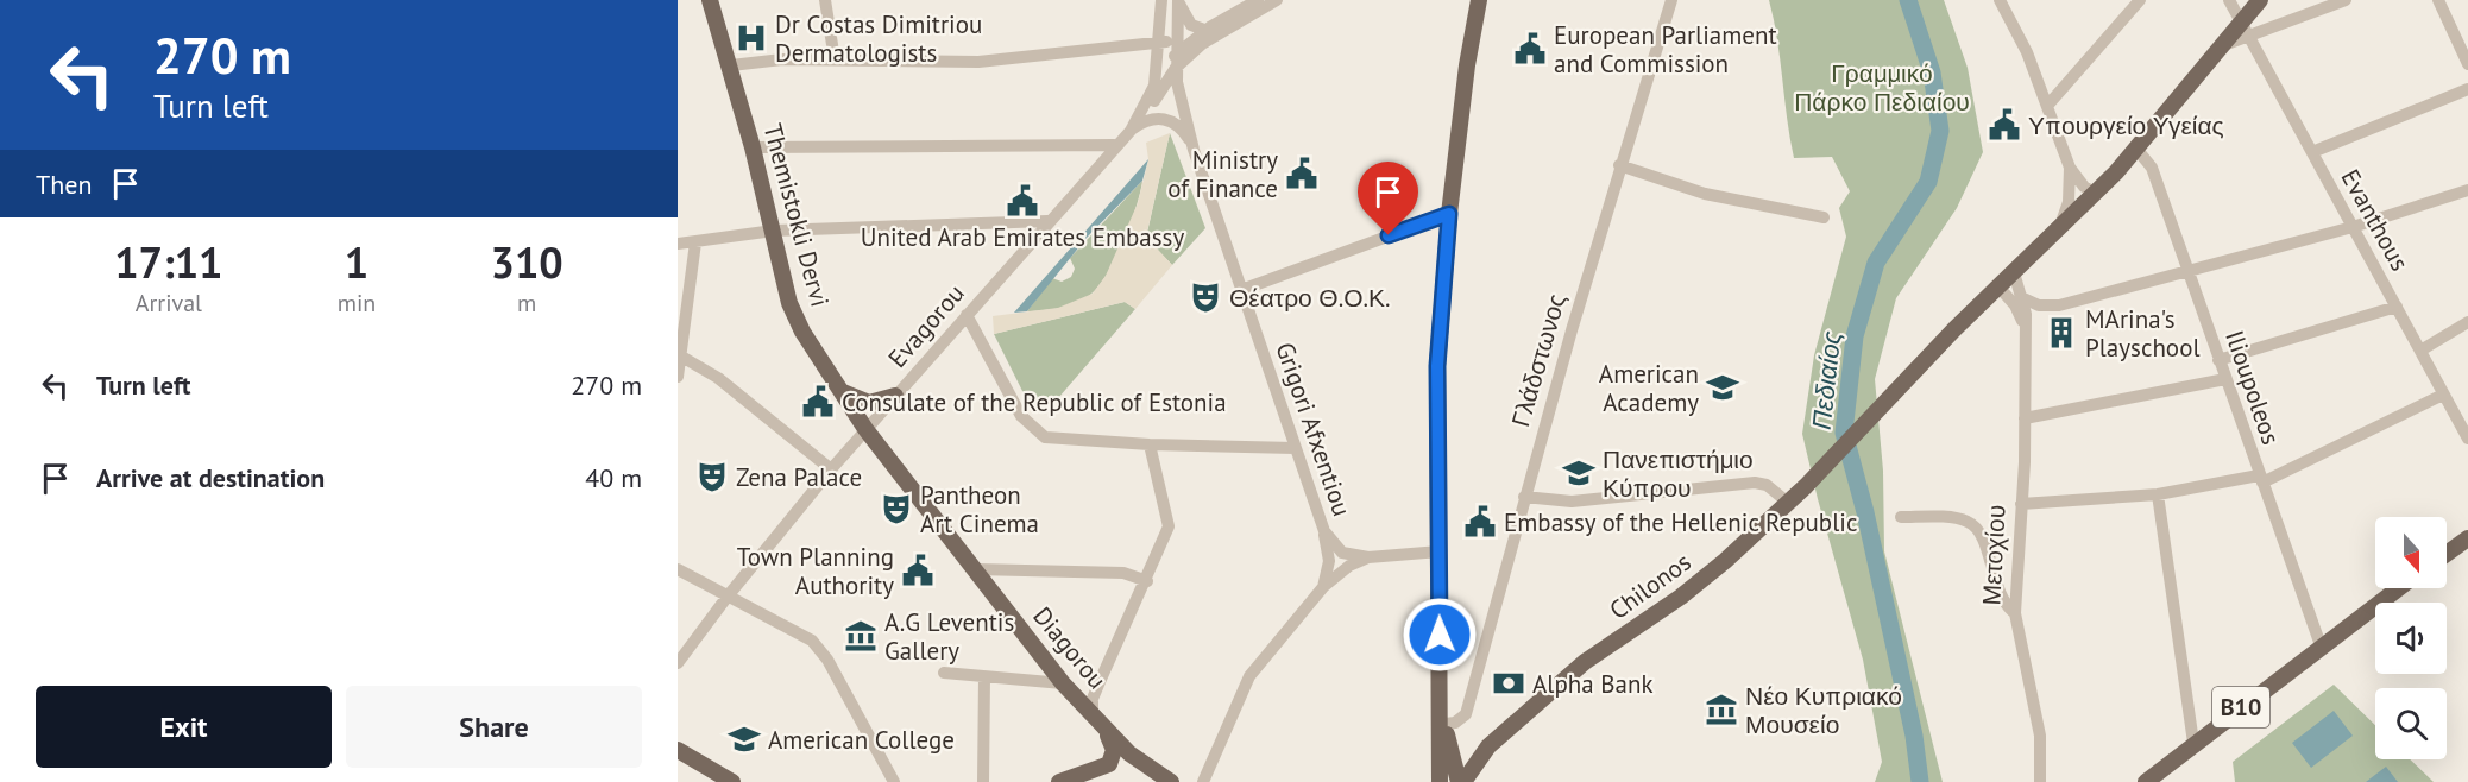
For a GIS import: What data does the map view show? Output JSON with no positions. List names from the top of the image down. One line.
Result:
{"streets":{"main road":["Themistokli Dervi","Chilonos","Diagorou","B10"],"street":["Evanthous","Evagorou","Γλάδστωνος","Ilioupoleos","Grigori Afxentiou","Μετοχίου"]},"crossings":[["Themistokli Dervi","Evagorou"],["Themistokli Dervi","Diagorou"],["Evagorou","Diagorou"],["Ilioupoleos","B10"],["Μετοχίου","Chilonos"]],"water":["Πεδιαίος"],"parks":["Γραμμικό Πάρκο Πεδιαίου"],"places":{"hospital":["Dr Costas Dimitriou Dermatologists"],"public building":["European Parliament and Commission","Υπουργείο Υγείας","Ministry of Finance","United Arab Emirates Embassy","Consulate of the Republic of Estonia","Embassy of the Hellenic Republic","Town Planning Authority"],"theatre":["Θέατρο Θ.Ο.Κ.","Zena Palace","Pantheon Art Cinema"],"building":["MArina's Playschool"],"school or university":["American Academy","Πανεπιστήμιο Κύπρου","American College"],"museum":["A.G Leventis Gallery","Νέο Κυπριακό Μουσείο"],"bank":["Alpha Bank"]},"north":"bottom","page":{"turn":["270 m","Turn left"],"then":"Then","eta":["17:11","Arrival","1","min","310","m"],"list":[{"name":"Turn left","value":"270 m"},{"name":"Arrive at destination","value":"40 m"}],"buttons":["Exit","Share"]}}
